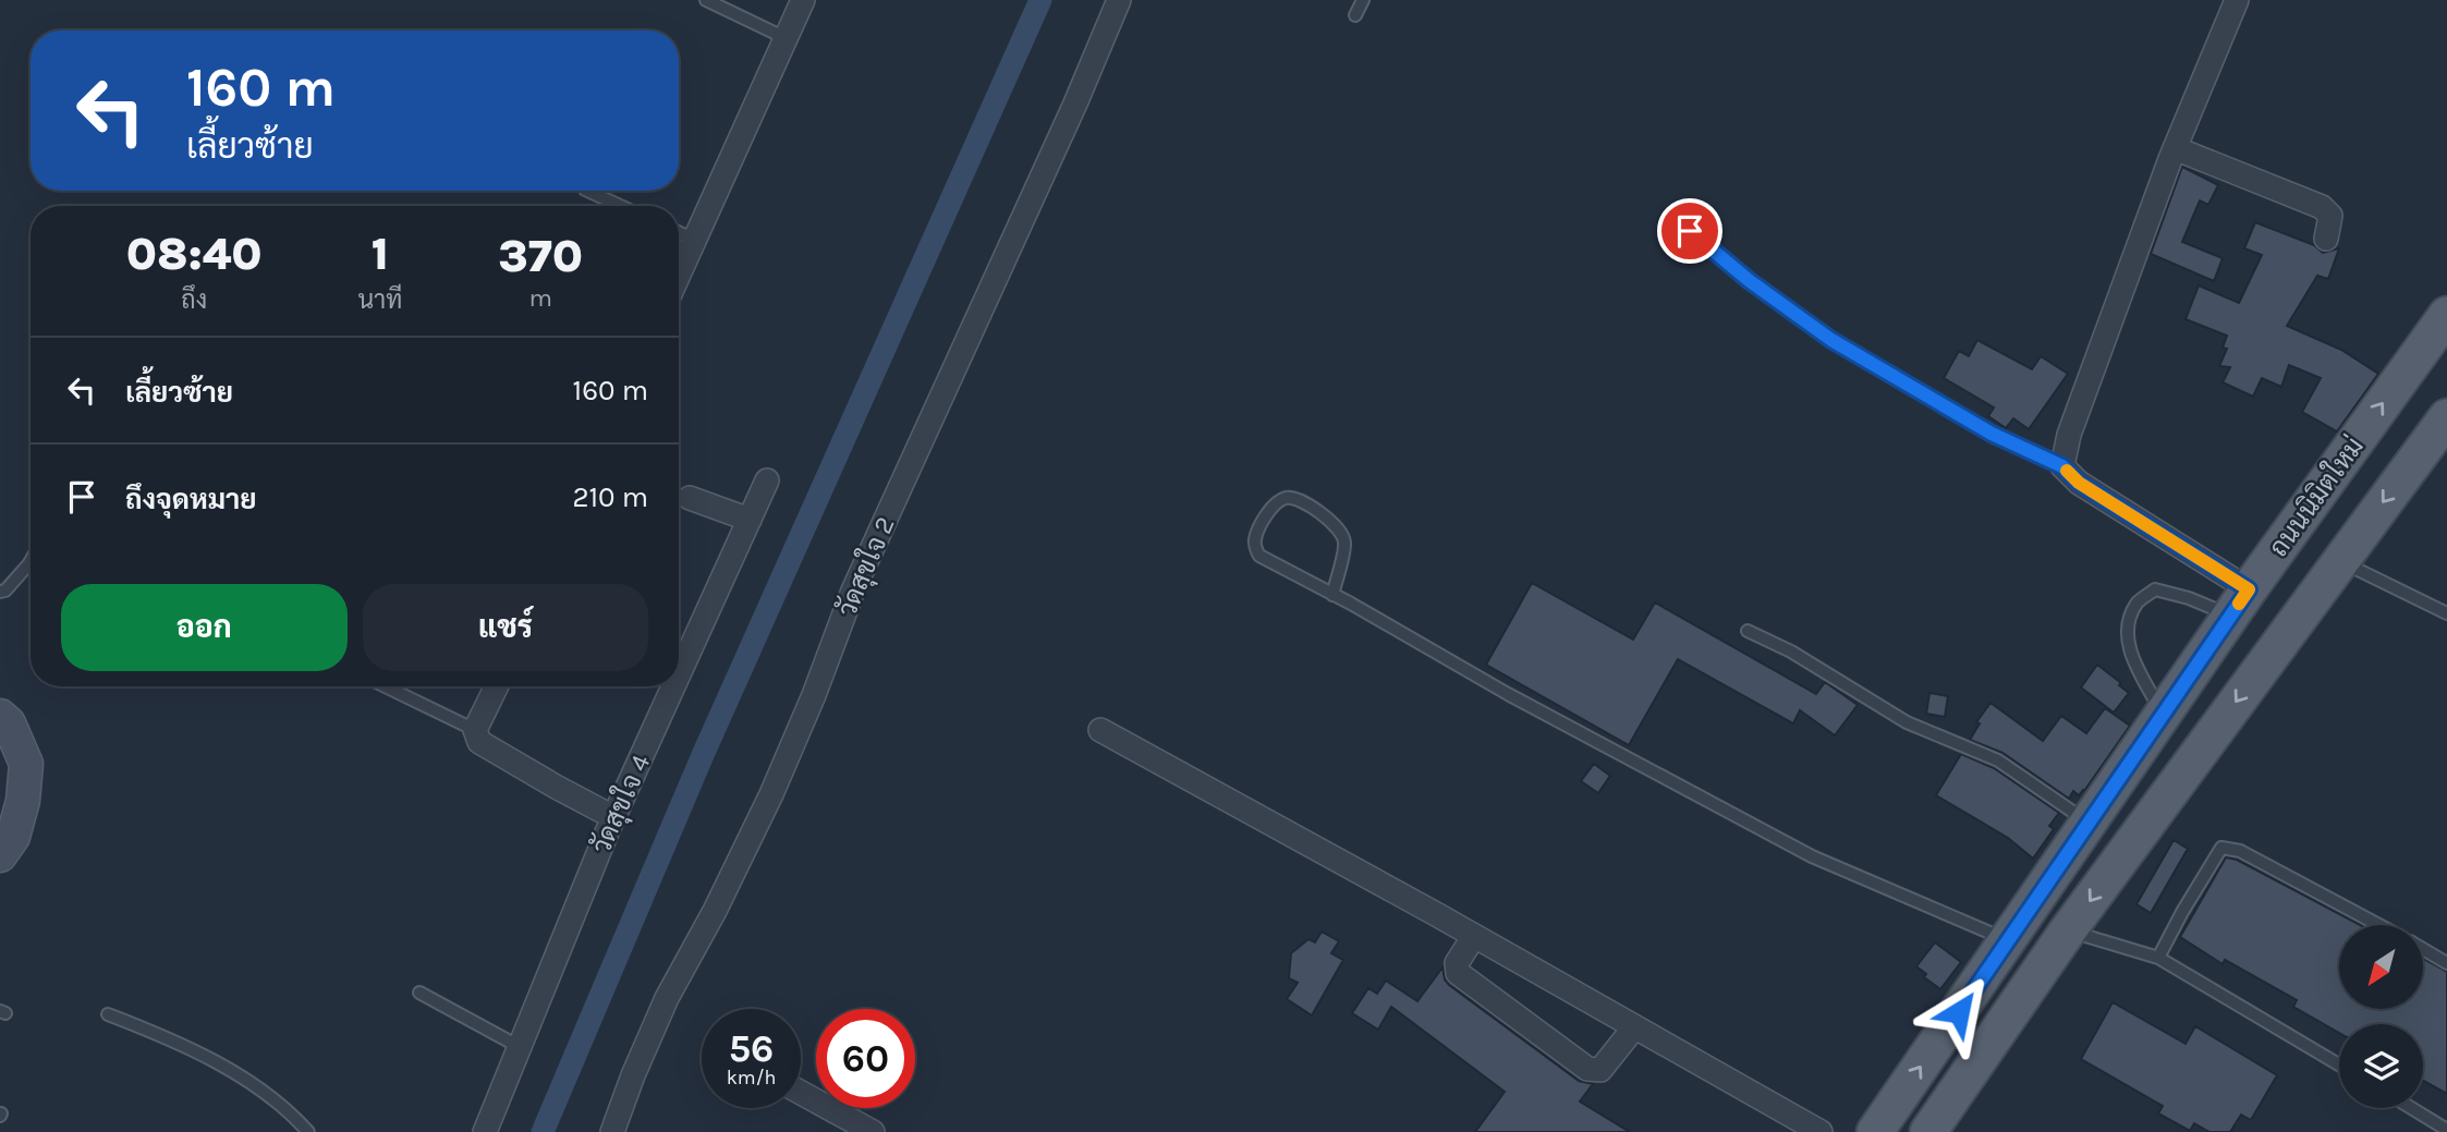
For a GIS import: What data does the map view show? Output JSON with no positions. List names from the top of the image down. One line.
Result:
{"streets":{"main road":["ถนนนิมิตใหม่"],"street":["วัดสุขใจ 2","วัดสุขใจ 4"]},"north":"bottom left","page":{"turn":["160 m","เลี้ยวซ้าย"],"eta":["08:40","ถึง","1","นาที","370","m"],"list":[{"name":"เลี้ยวซ้าย","value":"160 m"},{"name":"ถึงจุดหมาย","value":"210 m"}],"buttons":["ออก","แชร์"],"speed":"56 km/h","limit":"60"}}
